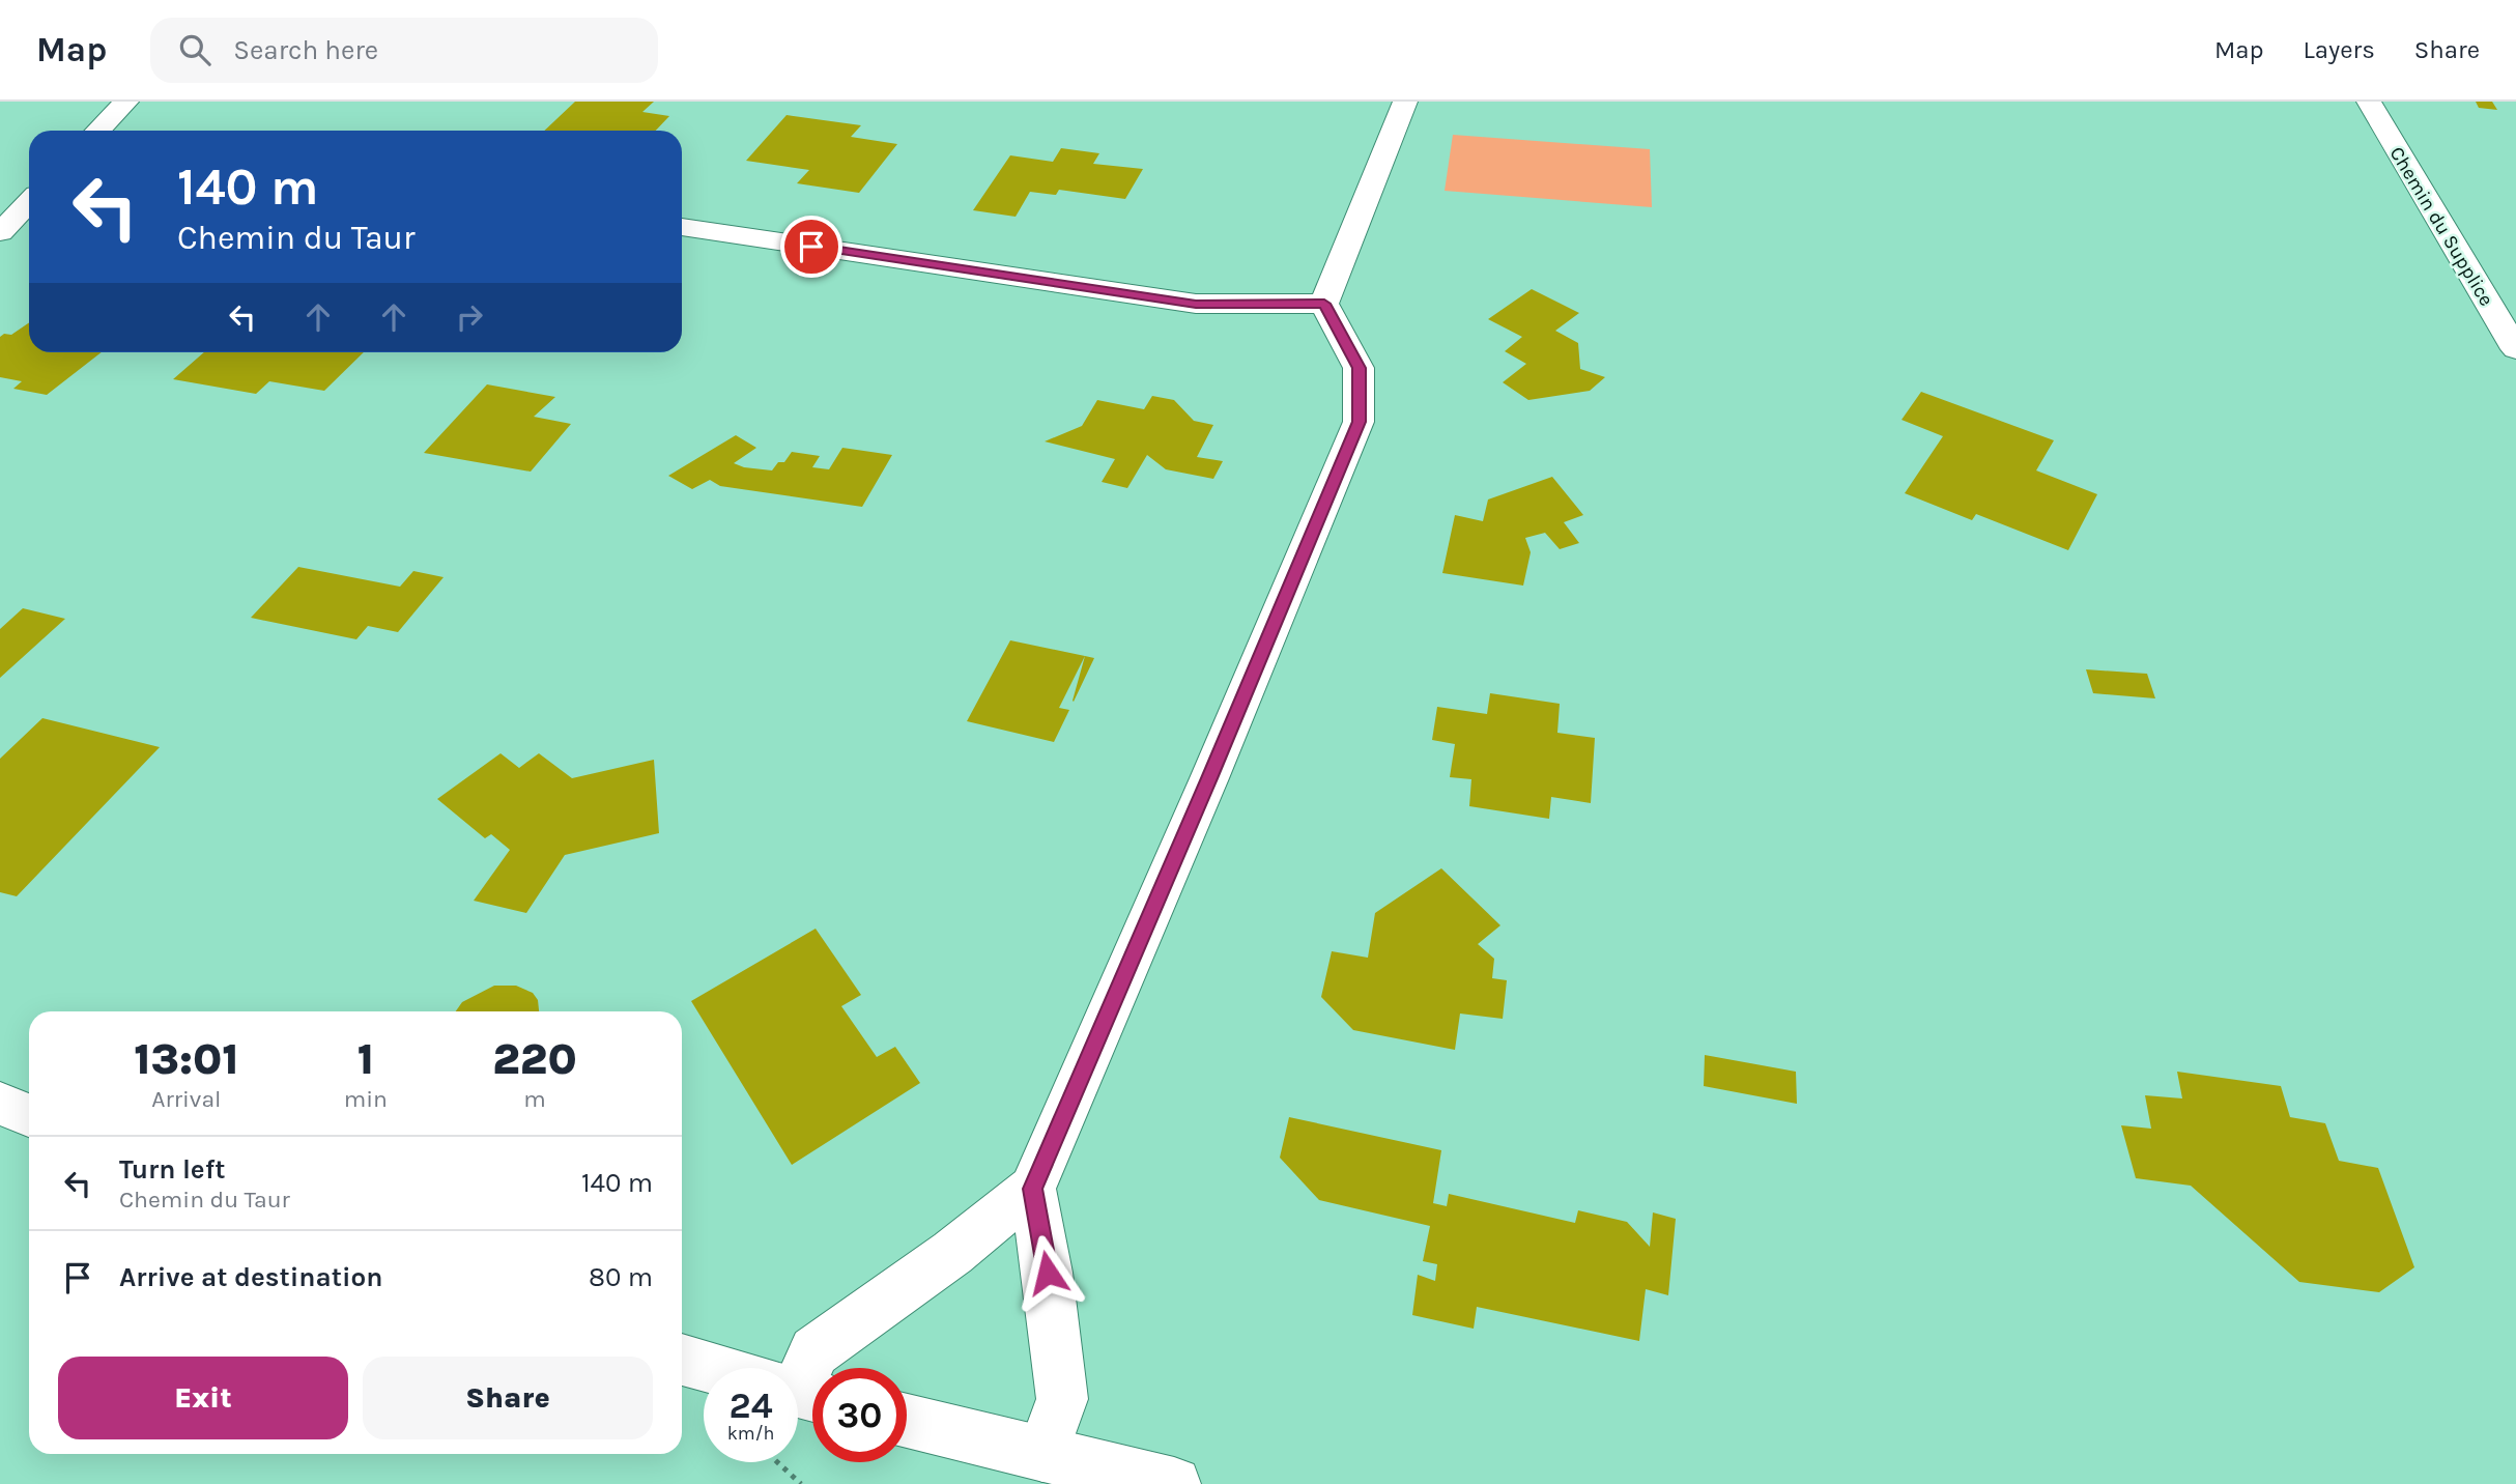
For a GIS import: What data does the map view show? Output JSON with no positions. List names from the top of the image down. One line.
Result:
{"streets":{"street":["Chemin du Supplice"]},"page":{"header":"Map","search":"Search here","nav":["Map","Layers","Share"],"turn":["140 m","Chemin du Taur"],"eta":["13:01","Arrival","1","min","220","m"],"list":[{"name":"Turn left","note":"Chemin du Taur","value":"140 m"},{"name":"Arrive at destination","value":"80 m"}],"buttons":["Exit","Share"],"speed":"24 km/h","limit":"30"}}
